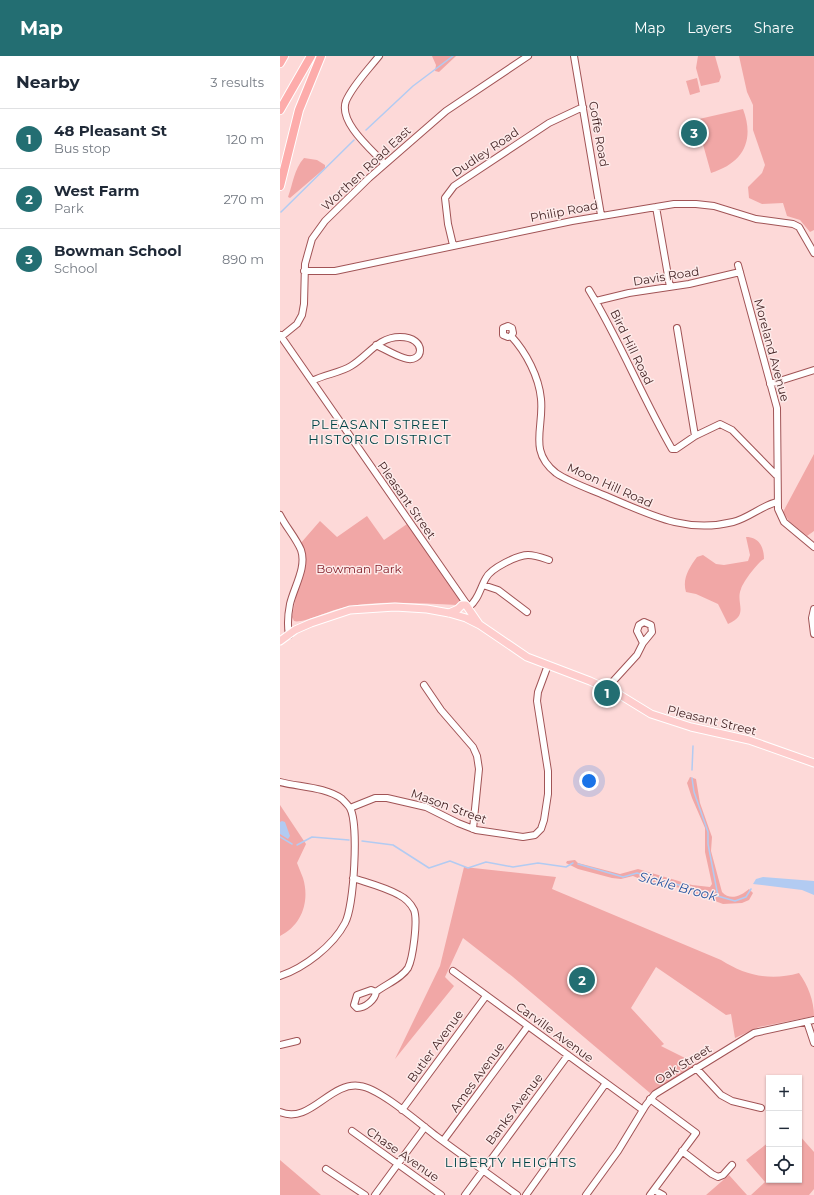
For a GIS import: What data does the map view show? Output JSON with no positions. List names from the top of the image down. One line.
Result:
{"streets":{"main road":["Pleasant Street"],"street":["Goffe Road","Dudley Road","Worthen Road East","Philip Road","Davis Road","Bird Hill Road","Moreland Avenue","Moon Hill Road","Mason Street","Carville Avenue","Butler Avenue","Oak Street","Ames Avenue","Banks Avenue","Chase Avenue"]},"crossings":[["Goffe Road","Dudley Road"],["Goffe Road","Philip Road"],["Dudley Road","Philip Road"],["Worthen Road East","Philip Road"],["Worthen Road East","Pleasant Street"],["Davis Road","Bird Hill Road"],["Davis Road","Moreland Avenue"],["Moreland Avenue","Moon Hill Road"],["Pleasant Street","Mason Street"],["Carville Avenue","Butler Avenue"],["Carville Avenue","Oak Street"],["Carville Avenue","Ames Avenue"],["Carville Avenue","Banks Avenue"]],"districts":["PLEASANT STREET HISTORIC DISTRICT","LIBERTY HEIGHTS"],"water":["Sickle Brook"],"parks":["Bowman Park"],"page":{"header":"Map","nav":["Map","Layers","Share"],"heading":["Nearby","3 results"],"list":[{"mark":"1","name":"48 Pleasant St","note":"Bus stop","value":"120 m"},{"mark":"2","name":"West Farm","note":"Park","value":"270 m"},{"mark":"3","name":"Bowman School","note":"School","value":"890 m"}],"pins":["3","1","2"],"map_buttons":["+","−"]}}
